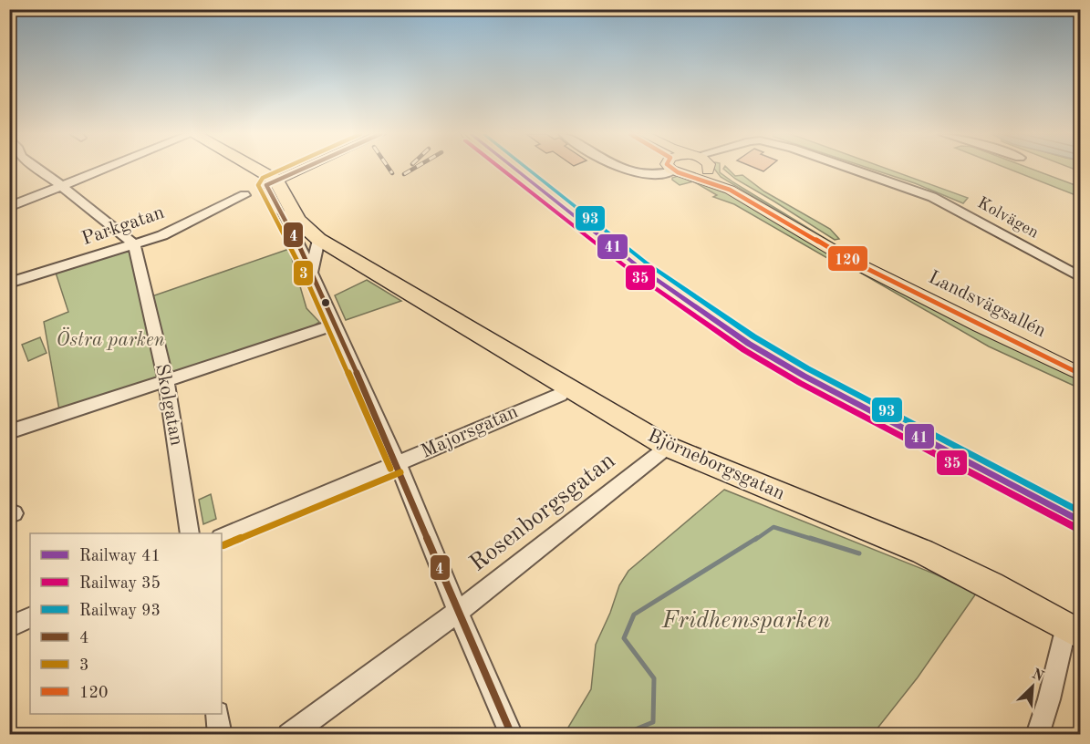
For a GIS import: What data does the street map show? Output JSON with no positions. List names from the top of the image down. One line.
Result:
{"streets":{"highway":["Björneborgsgatan"],"main road":["Landsvägsallén"],"street":["Kolvägen","Parkgatan","Skolgatan","Majorsgatan","Rosenborgsgatan"]},"crossings":[["Parkgatan","Skolgatan"],["Majorsgatan","Björneborgsgatan"],["Björneborgsgatan","Rosenborgsgatan"]],"parks":["Östra parken","Fridhemsparken"],"lines":["rail line 41","rail line 35","rail line 93","transit line 4","transit line 3","transit line 120"],"legend":["Railway 41","Railway 35","Railway 93","4","3","120"],"north":"top right"}
